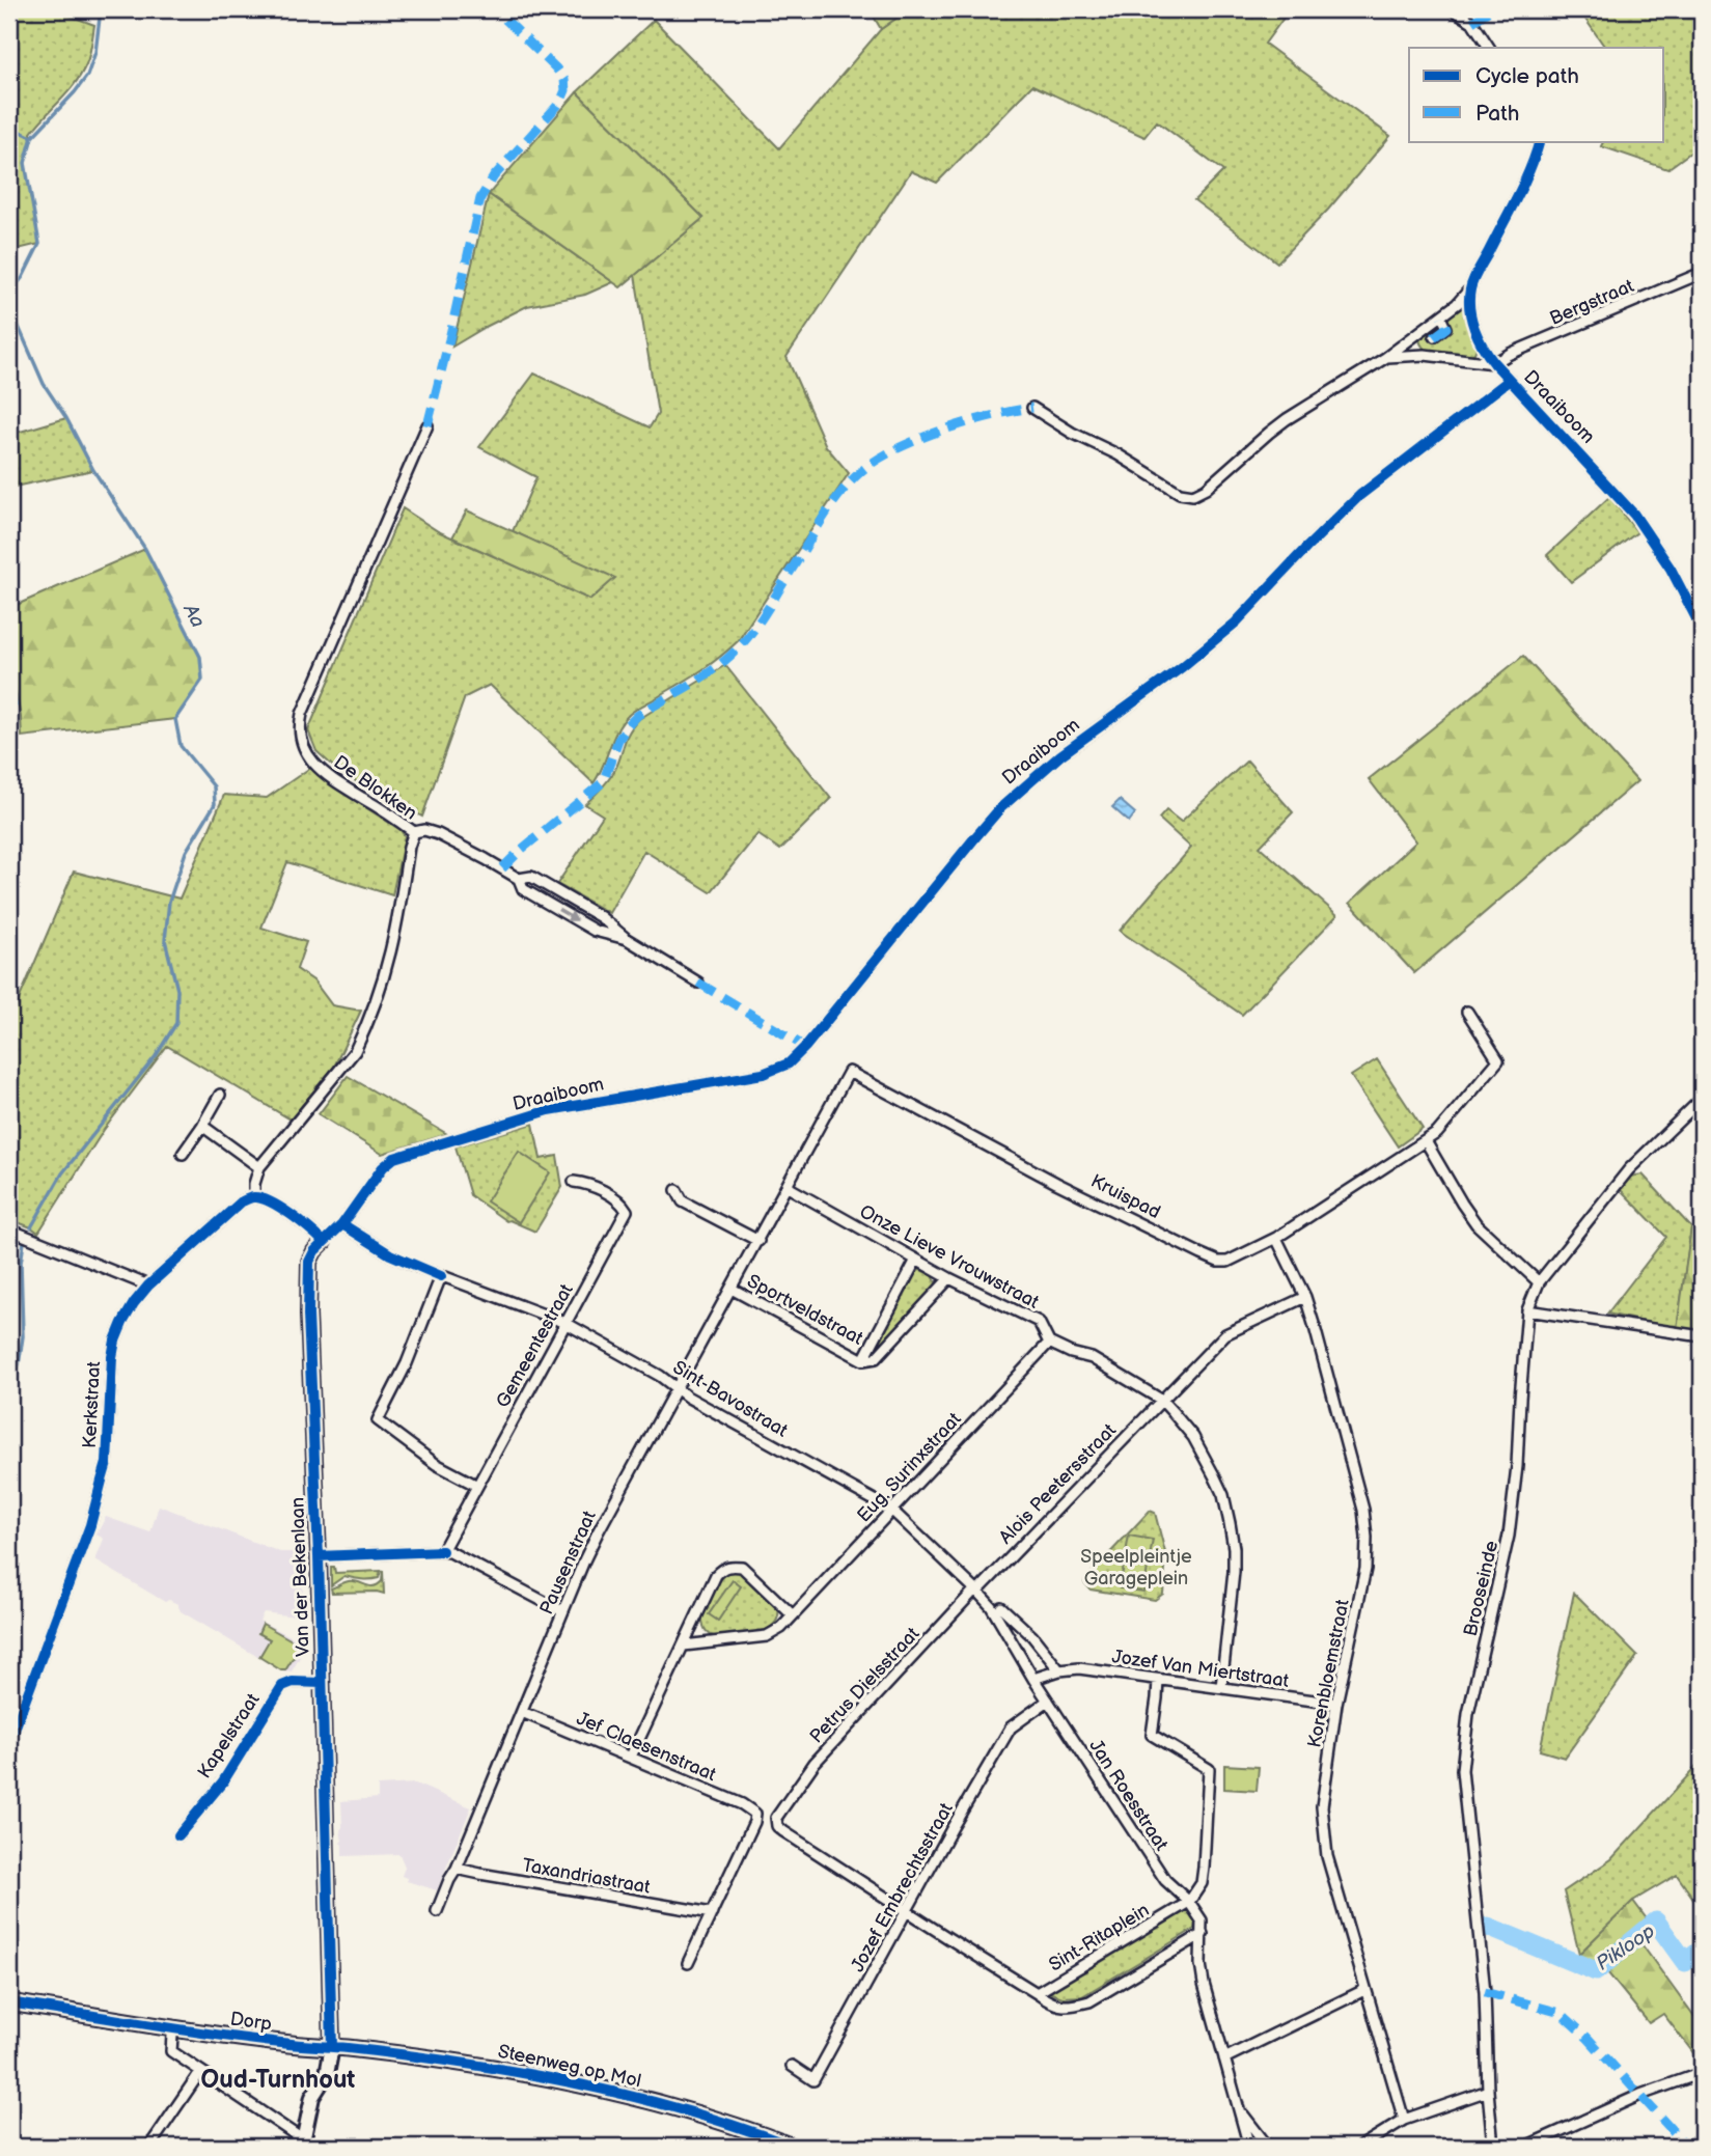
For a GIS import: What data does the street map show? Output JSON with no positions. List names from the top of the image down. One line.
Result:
{"streets":{"main road":["Dorp","Steenweg op Mol"],"street":["Bergstraat","Draaiboom","De Blokken","Kruispad","Onze Lieve Vrouwstraat","Sportveldstraat","Gemeentestraat","Sint-Bavostraat","Kerkstraat","Eug. Surinxstraat","Alois Peetersstraat","Pausenstraat","Van der Bekenlaan","Brooseinde","Jozef Van Miertstraat","Korenbloemstraat","Petrus Dielsstraat","Kapelstraat","Jef Claesenstraat","Jan Roesstraat","Taxandriastraat","Jozef Embrechtsstraat","Sint-Ritaplein"]},"crossings":[["Draaiboom","Sint-Bavostraat"],["Draaiboom","Van der Bekenlaan"],["Kruispad","Pausenstraat"],["Kruispad","Korenbloemstraat"],["Onze Lieve Vrouwstraat","Sportveldstraat"],["Onze Lieve Vrouwstraat","Eug. Surinxstraat"],["Onze Lieve Vrouwstraat","Alois Peetersstraat"],["Onze Lieve Vrouwstraat","Pausenstraat"],["Onze Lieve Vrouwstraat","Jozef Van Miertstraat"],["Sportveldstraat","Pausenstraat"],["Gemeentestraat","Sint-Bavostraat"],["Sint-Bavostraat","Eug. Surinxstraat"],["Sint-Bavostraat","Alois Peetersstraat"],["Sint-Bavostraat","Pausenstraat"],["Sint-Bavostraat","Jozef Van Miertstraat"],["Sint-Bavostraat","Petrus Dielsstraat"],["Sint-Bavostraat","Jan Roesstraat"],["Alois Peetersstraat","Korenbloemstraat"],["Alois Peetersstraat","Petrus Dielsstraat"],["Pausenstraat","Jef Claesenstraat"],["Pausenstraat","Taxandriastraat"],["Van der Bekenlaan","Kapelstraat"],["Van der Bekenlaan","Dorp"],["Van der Bekenlaan","Steenweg op Mol"],["Jozef Van Miertstraat","Korenbloemstraat"],["Jozef Van Miertstraat","Jan Roesstraat"],["Petrus Dielsstraat","Jozef Embrechtsstraat"],["Jef Claesenstraat","Taxandriastraat"],["Jan Roesstraat","Jozef Embrechtsstraat"],["Jan Roesstraat","Sint-Ritaplein"],["Dorp","Steenweg op Mol"]],"districts":["Oud-Turnhout"],"water":["Aa","Pikloop"],"parks":["Speelpleintje Garageplein"],"legend":["Cycle path","Path"]}
